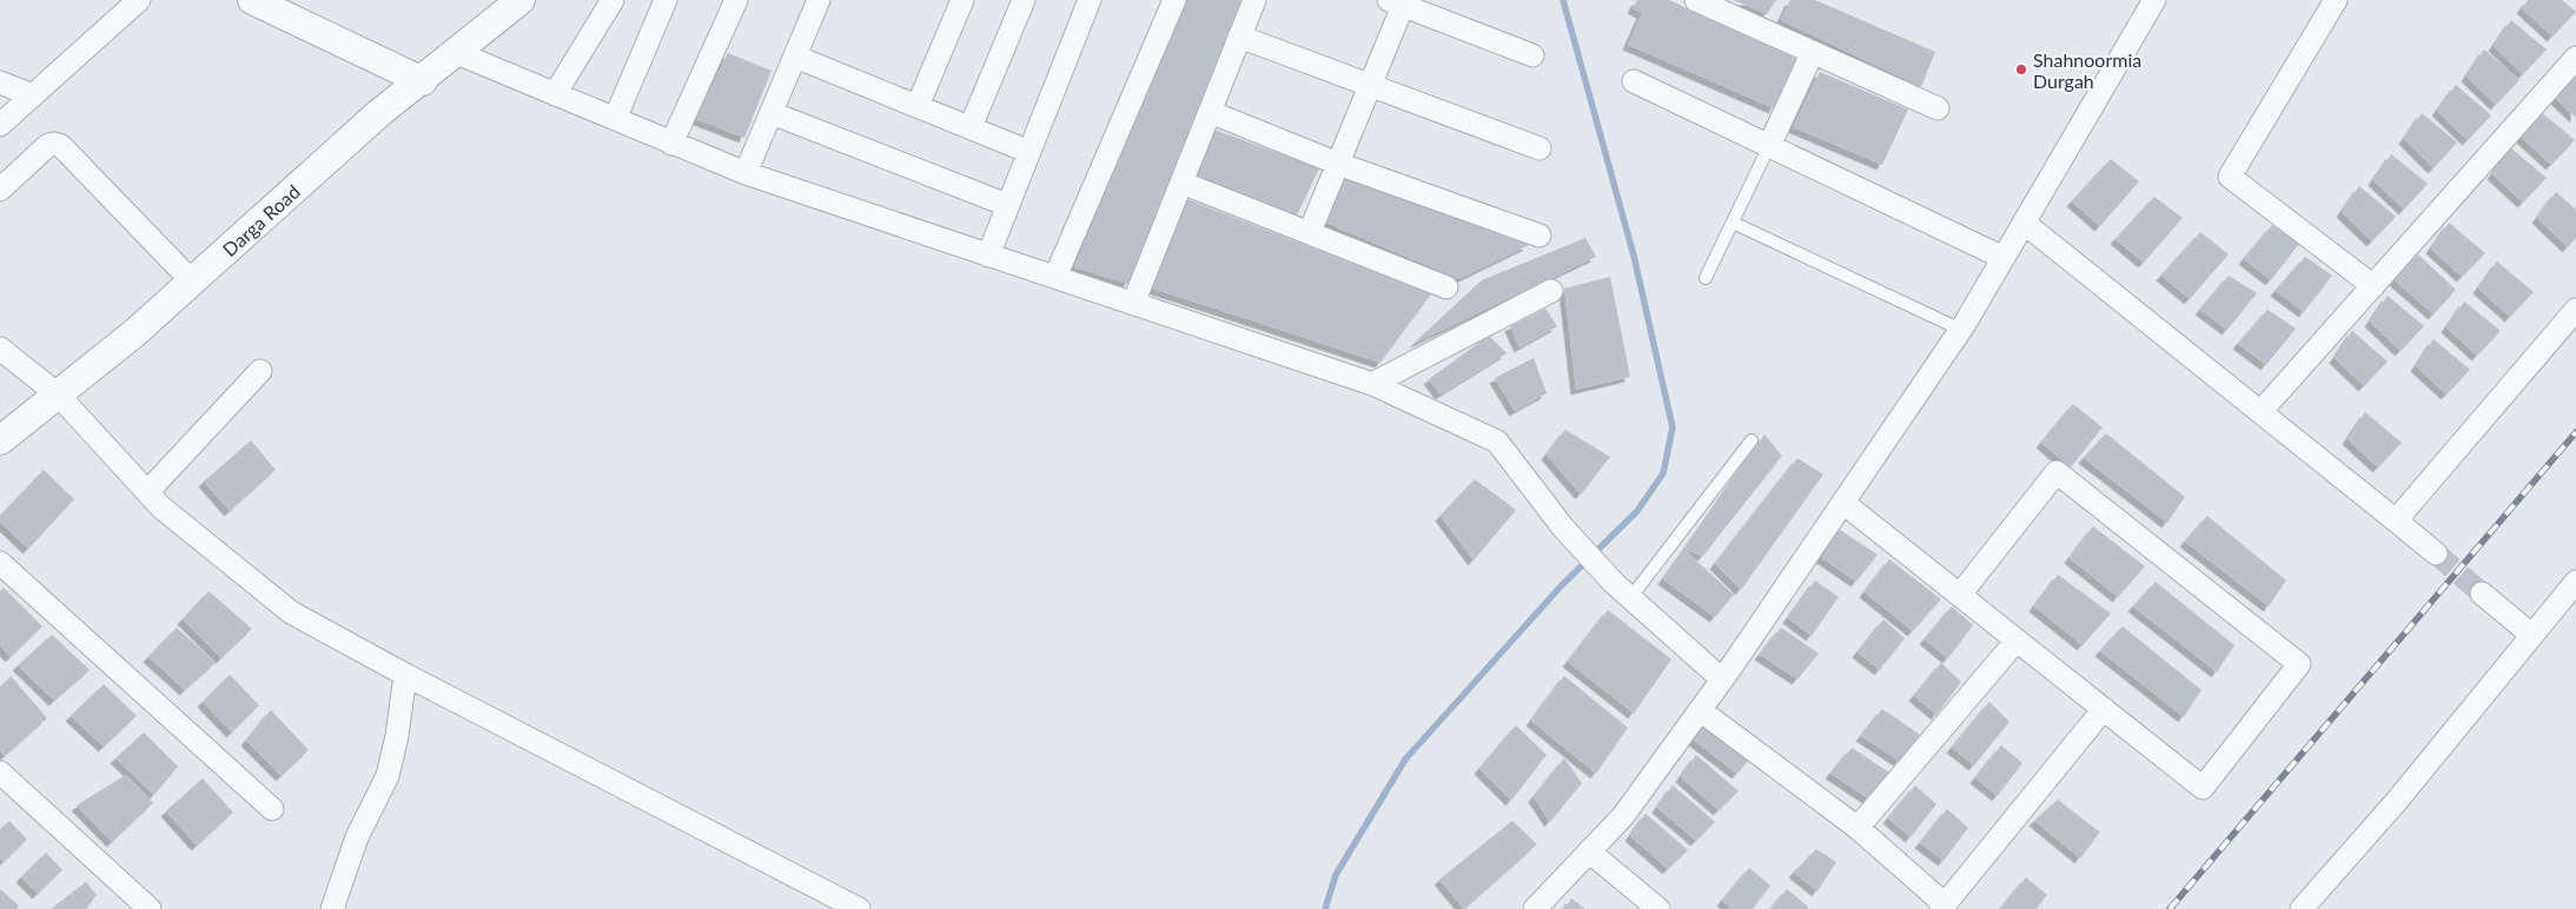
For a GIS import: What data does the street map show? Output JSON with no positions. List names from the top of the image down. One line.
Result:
{"streets":{"street":["Darga Road"]},"places":["Shahnoormia Durgah"]}
